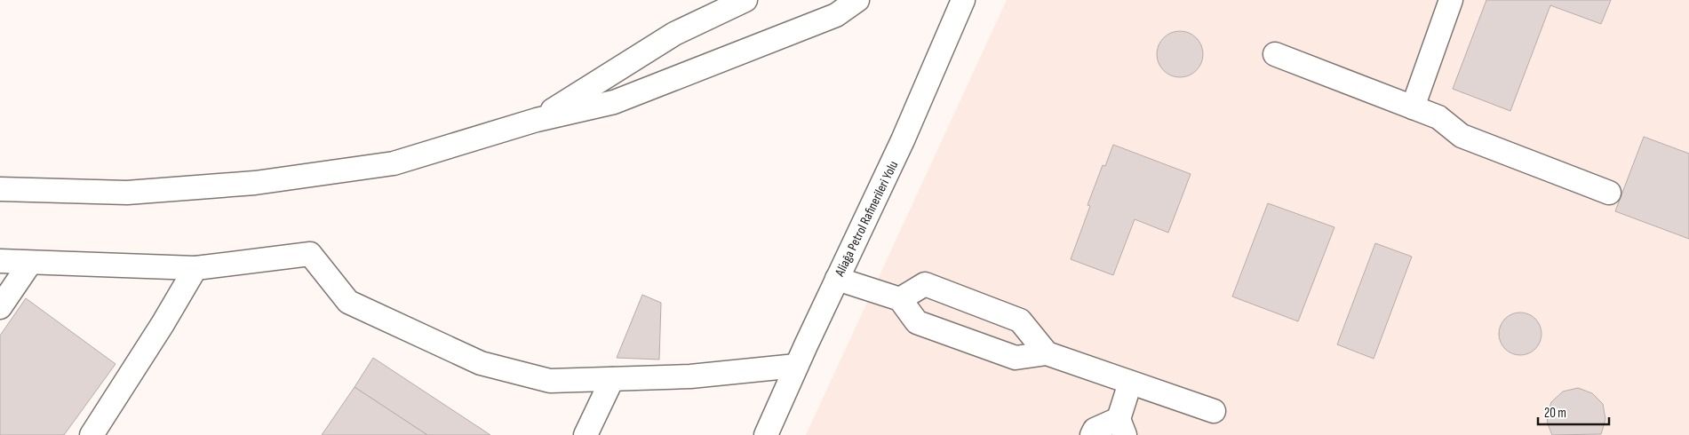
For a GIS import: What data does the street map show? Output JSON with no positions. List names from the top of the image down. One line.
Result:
{"streets":{"street":["Aliağa Petrol Rafinerileri Yolu"]},"scale_bar":"20 m"}
